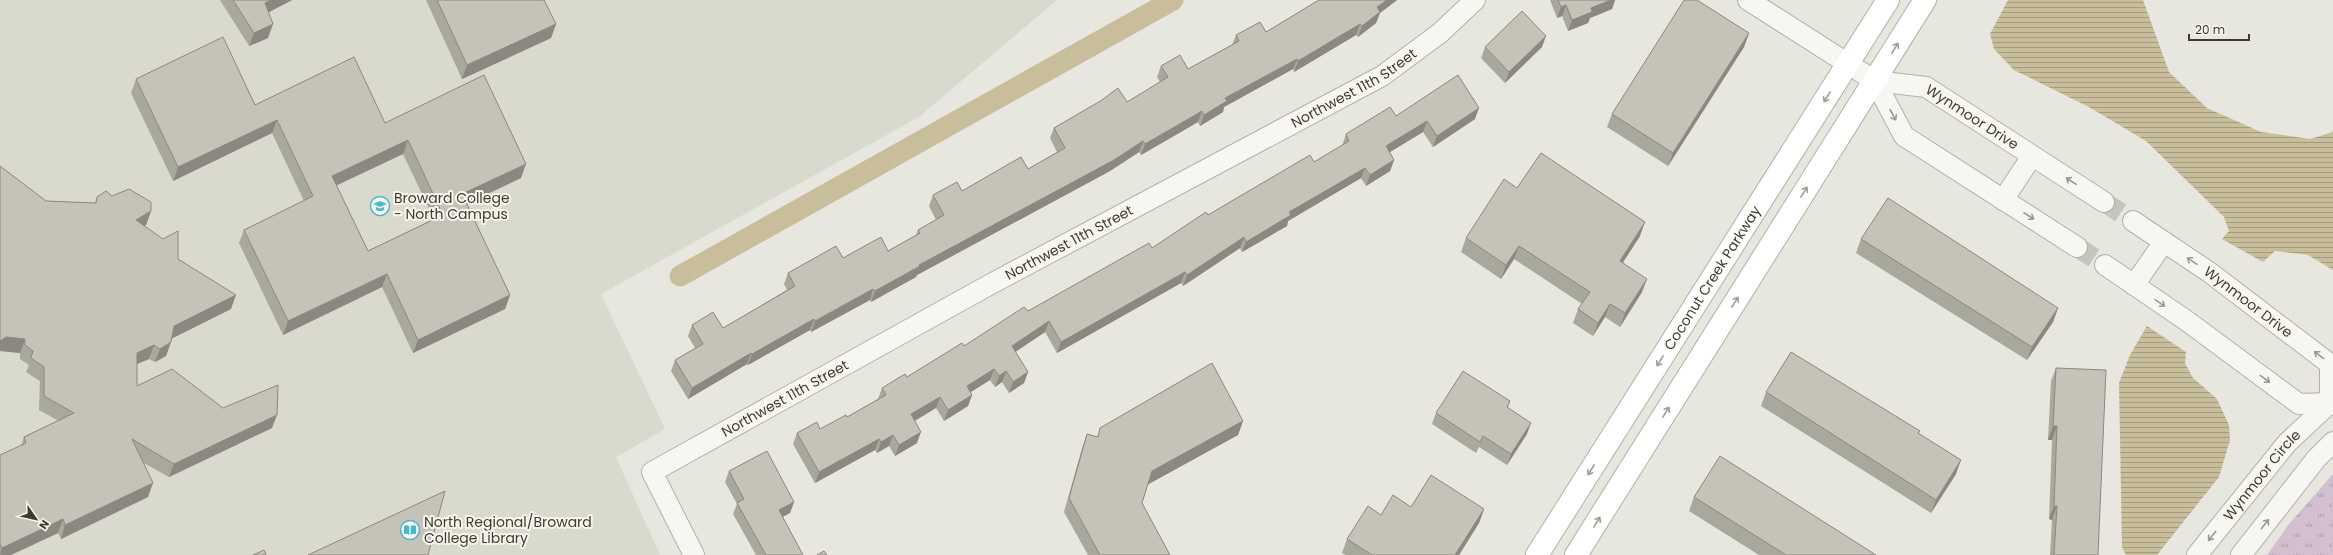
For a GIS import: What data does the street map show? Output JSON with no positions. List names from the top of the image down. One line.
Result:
{"streets":{"main road":["Coconut Creek Parkway"],"street":["Northwest 11th Street","Wynmoor Drive","Wynmoor Circle"]},"crossings":[["Wynmoor Drive","Wynmoor Circle"]],"places":{"school or university":["Broward College - North Campus"],"library":["North Regional/Broward College Library"]},"scale_bar":"20 m","north":"bottom right"}
